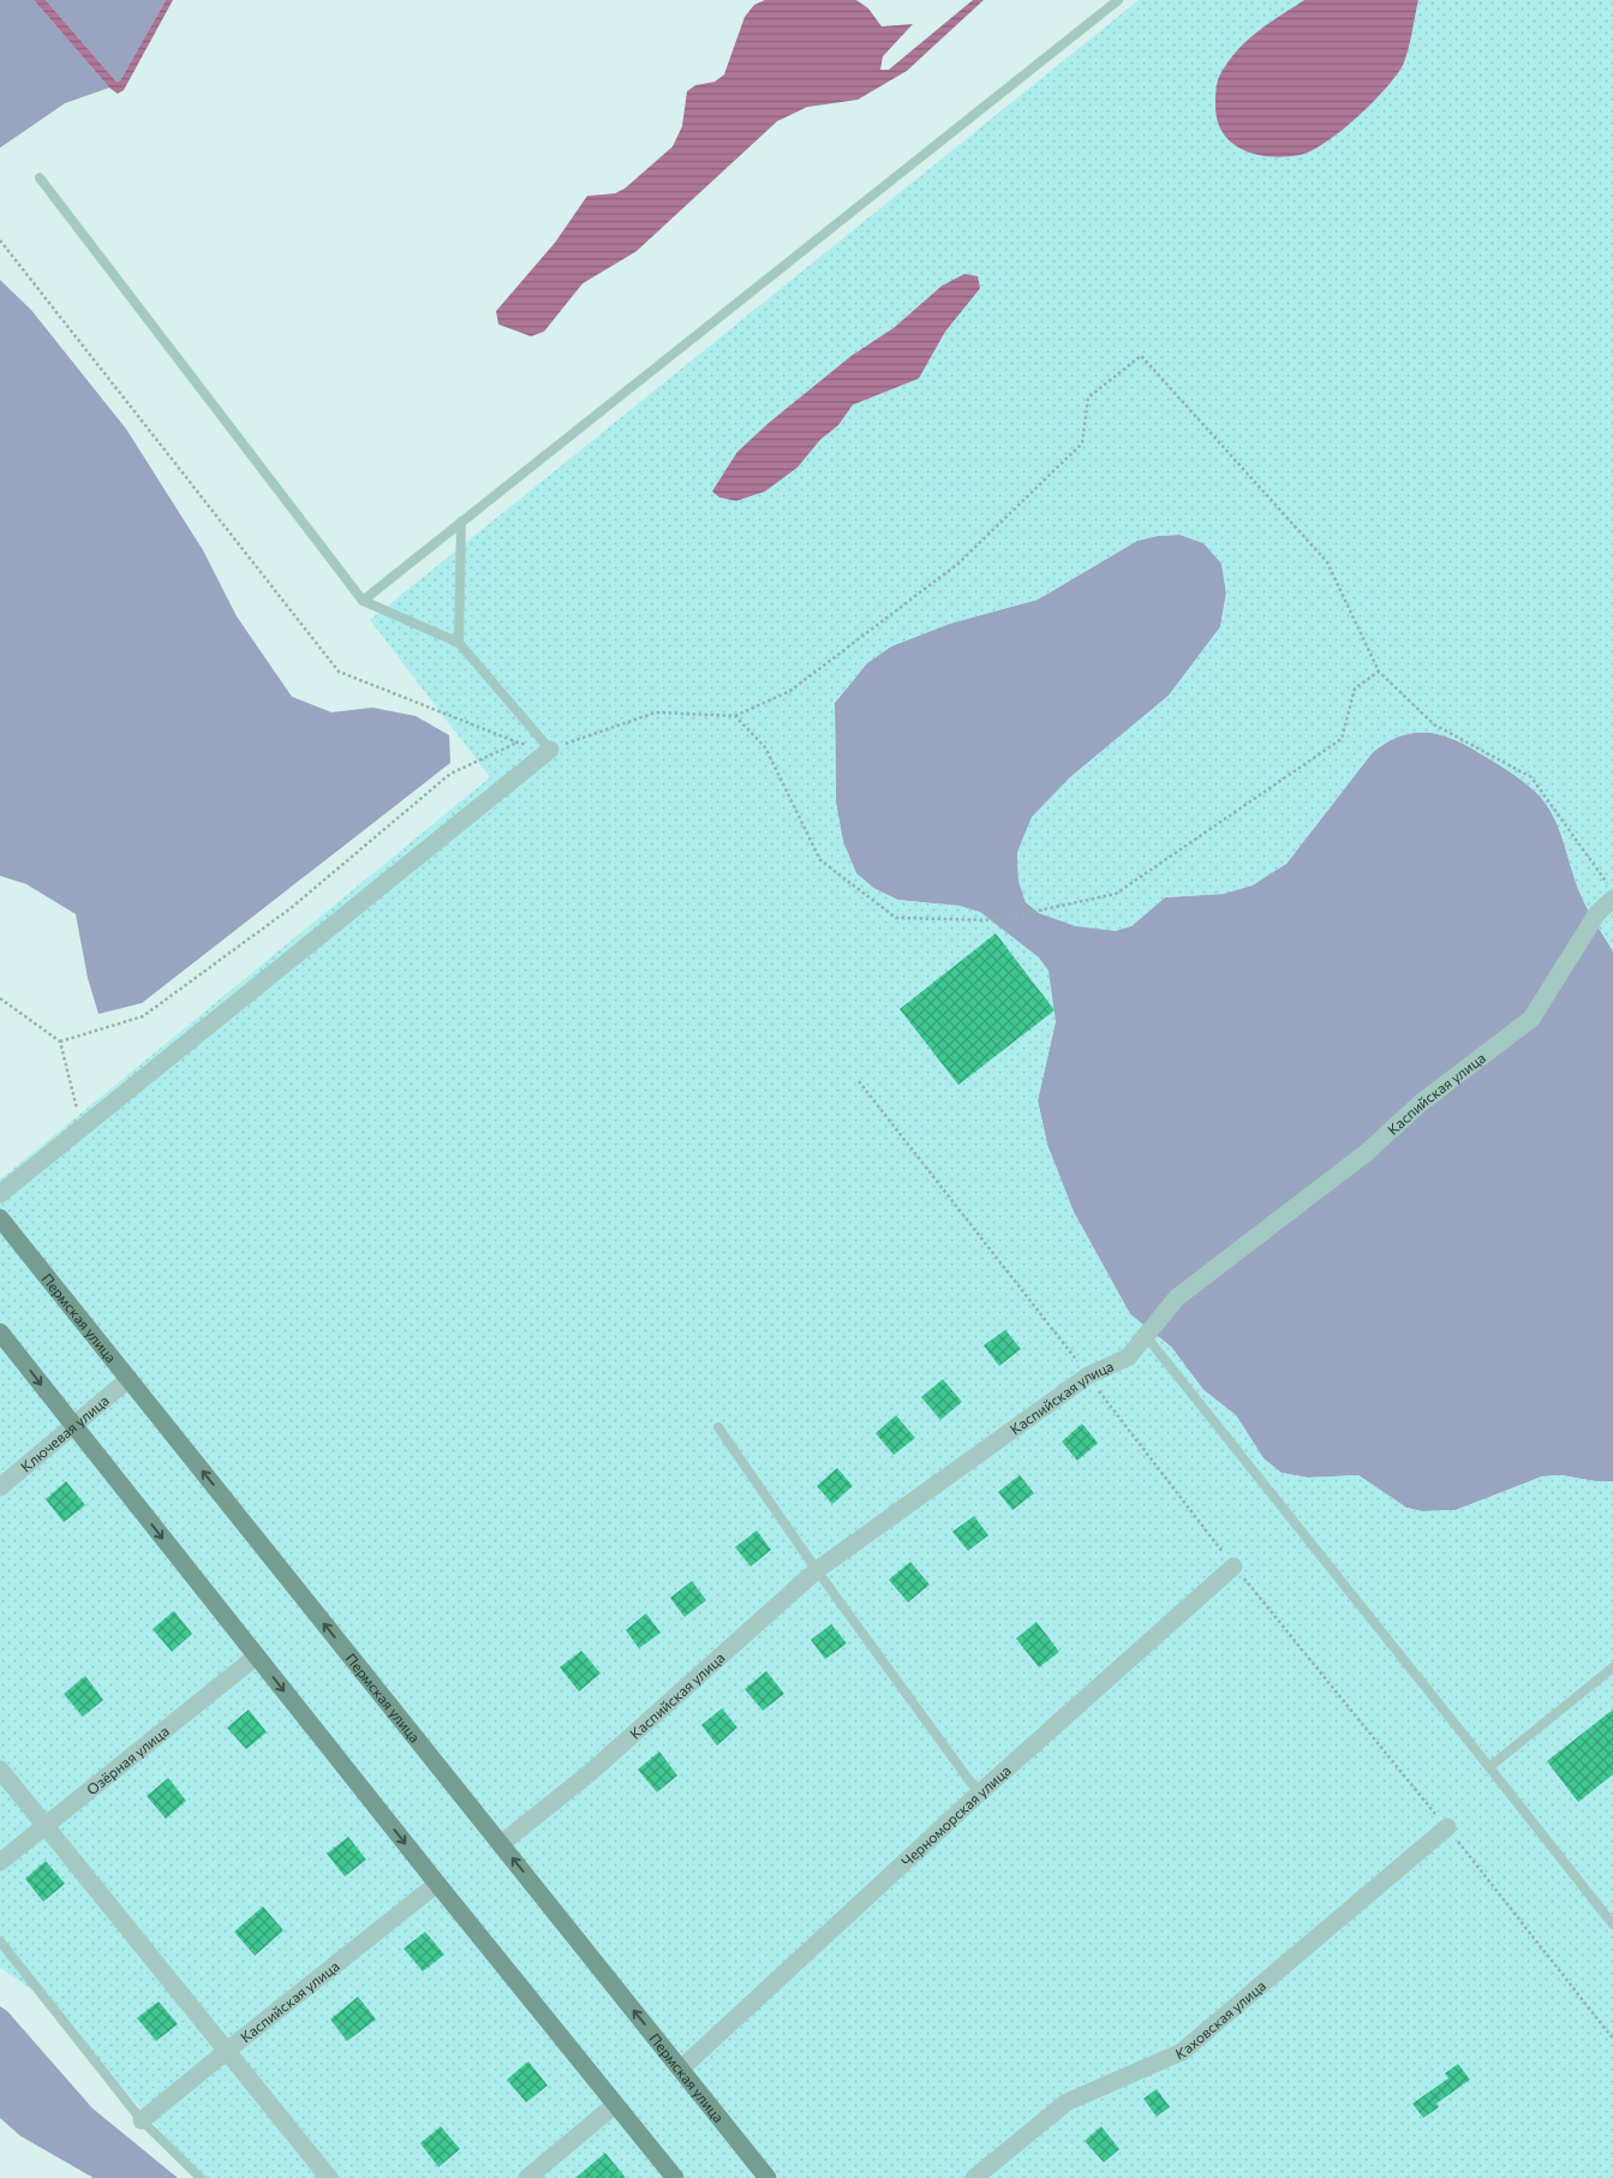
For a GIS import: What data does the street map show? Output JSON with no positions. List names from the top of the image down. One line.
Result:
{"streets":{"street":["Каспийская улица","Пермская улица","Ключевая улица","Озёрная улица","Черноморская улица","Каховская улица"]},"crossings":[["Каспийская улица","Пермская улица"],["Пермская улица","Ключевая улица"],["Пермская улица","Черноморская улица"]]}
